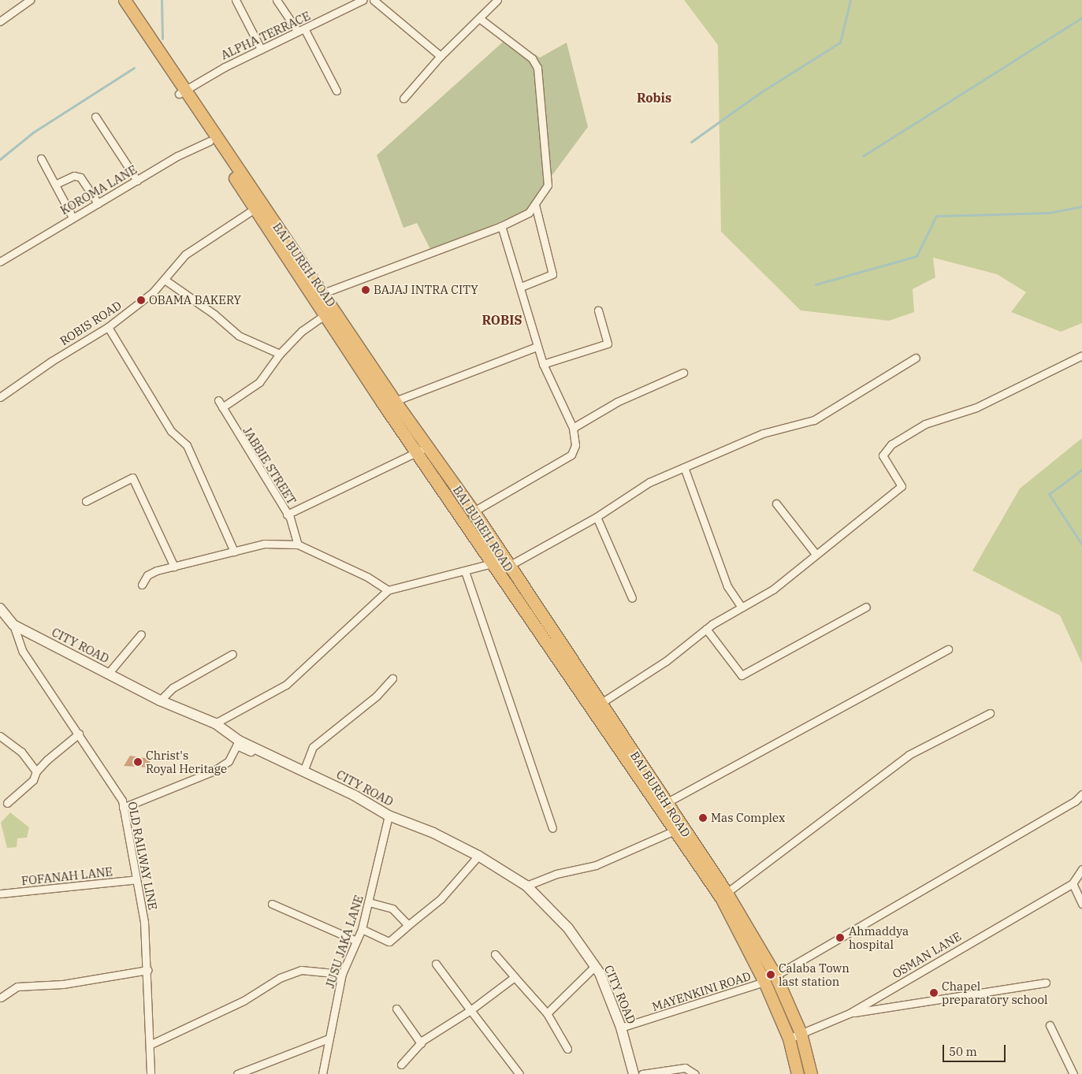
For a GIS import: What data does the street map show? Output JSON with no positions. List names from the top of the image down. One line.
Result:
{"streets":{"highway":["BAI BUREH ROAD"],"main road":["CITY ROAD"],"street":["ALPHA TERRACE","KOROMA LANE","ROBIS ROAD","JABBIE STREET","OLD RAILWAY LINE","FOFANAH LANE","JUSU JAKA LANE","OSMAN LANE","MAYENKINI ROAD"]},"crossings":[["ALPHA TERRACE","BAI BUREH ROAD"],["KOROMA LANE","BAI BUREH ROAD"],["BAI BUREH ROAD","ROBIS ROAD"],["BAI BUREH ROAD","OSMAN LANE"],["BAI BUREH ROAD","MAYENKINI ROAD"],["CITY ROAD","OLD RAILWAY LINE"],["CITY ROAD","JUSU JAKA LANE"],["CITY ROAD","MAYENKINI ROAD"],["OLD RAILWAY LINE","FOFANAH LANE"]],"districts":["Robis","ROBIS"],"places":["BAJAJ INTRA CITY","OBAMA BAKERY","Christ's Royal Heritage","Mas Complex","Ahmaddya hospital","Calaba Town last station","Chapel preparatory school"],"scale_bar":"50 m"}
